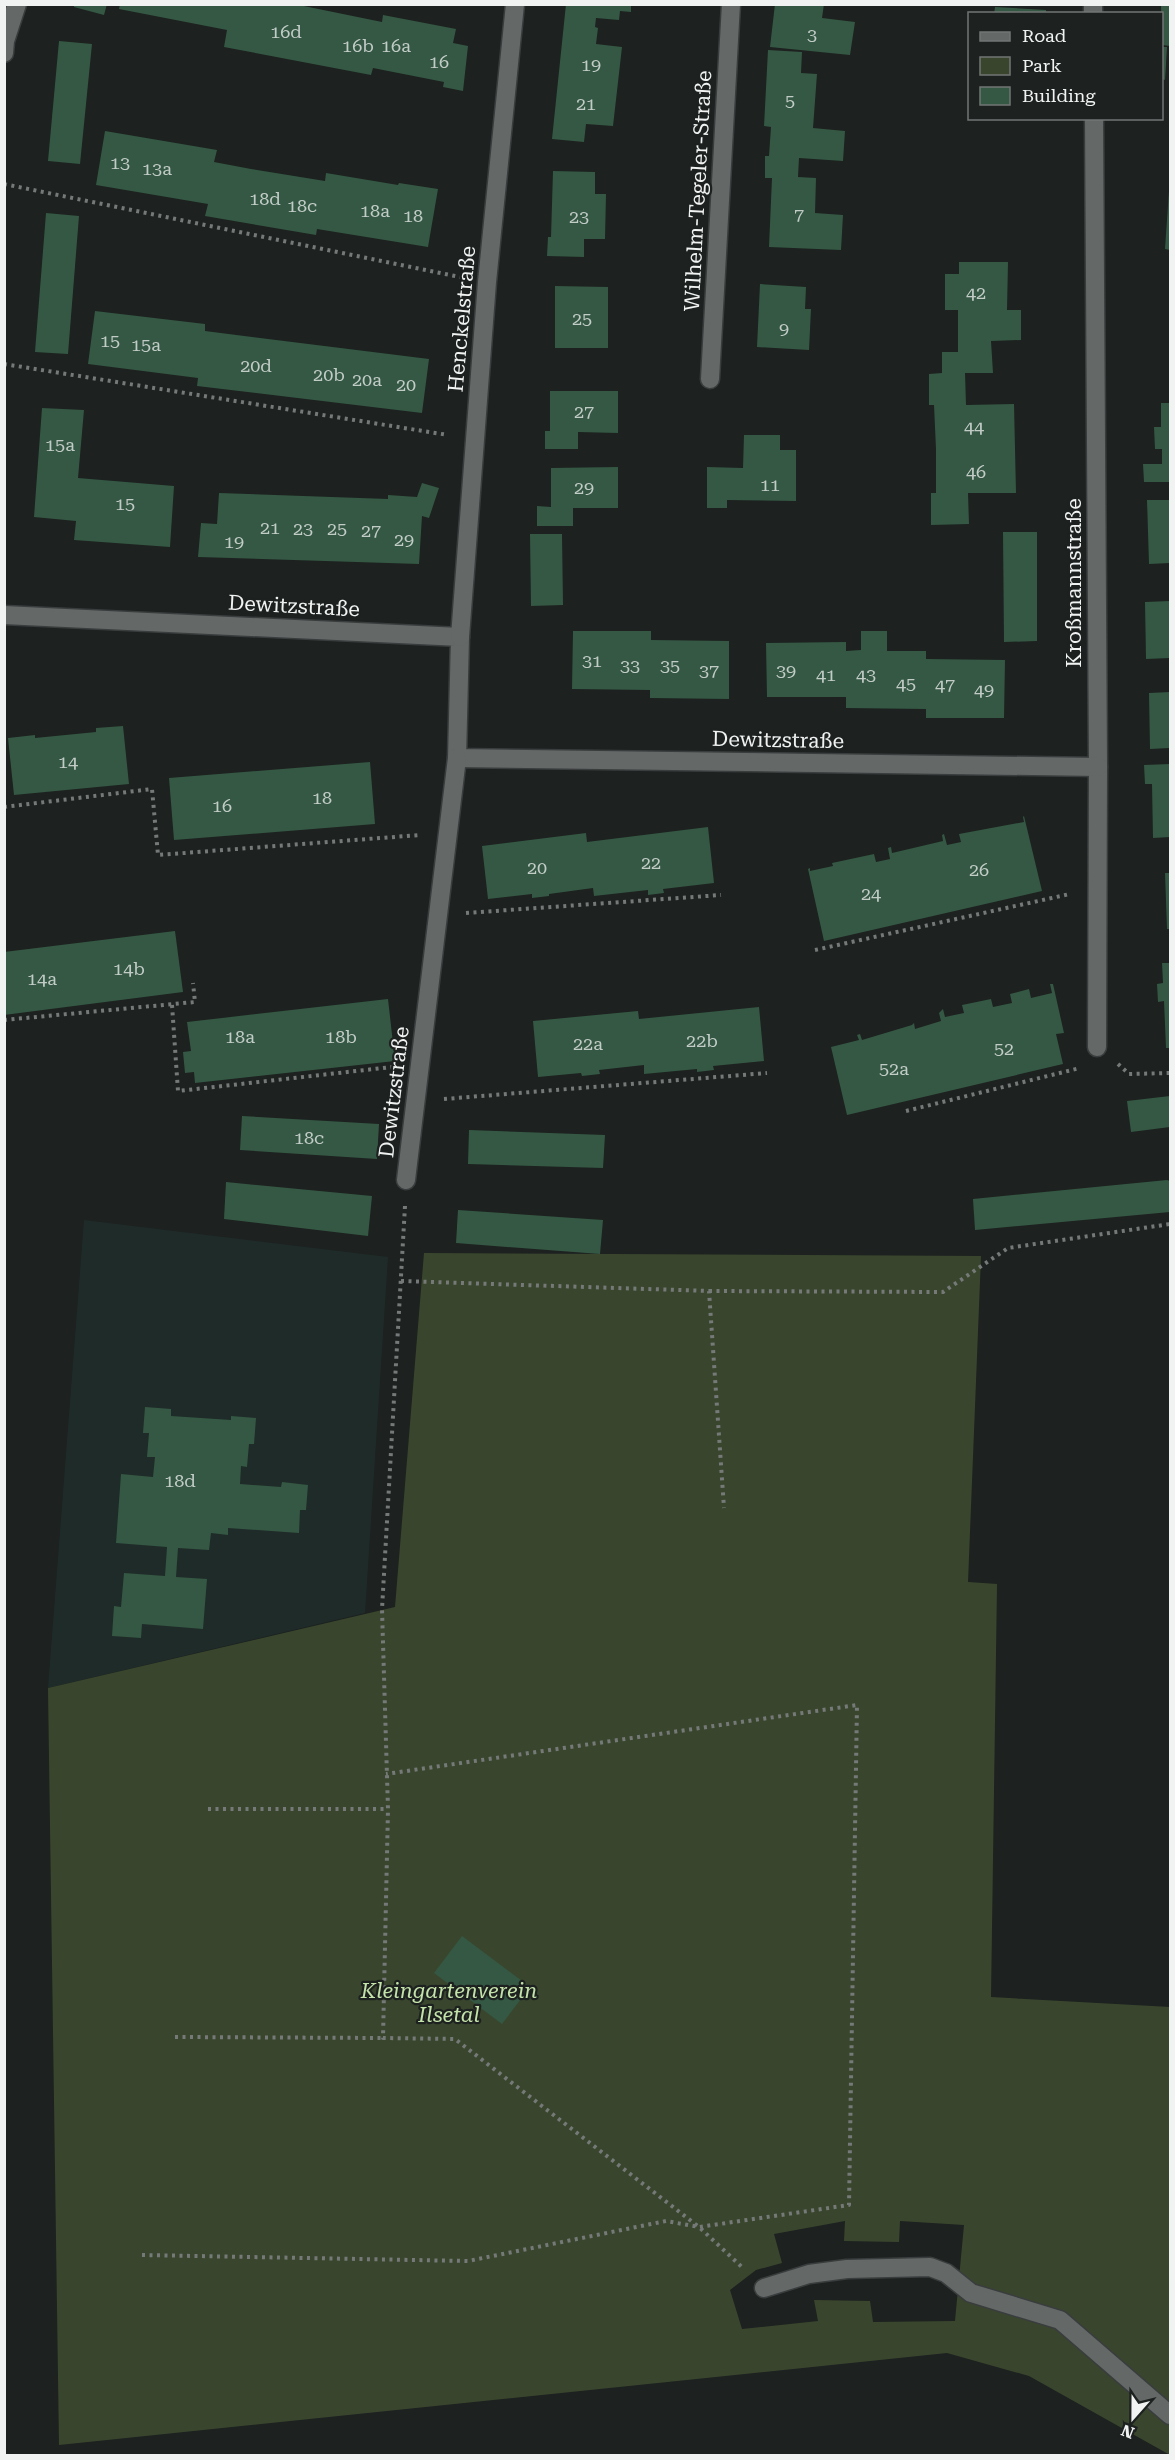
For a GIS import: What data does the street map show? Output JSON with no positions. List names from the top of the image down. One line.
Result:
{"streets":{"street":["Wilhelm-Tegeler-Straße","Henckelstraße","Kroßmannstraße","Dewitzstraße"]},"crossings":[["Henckelstraße","Dewitzstraße"],["Kroßmannstraße","Dewitzstraße"]],"parks":["Kleingartenverein Ilsetal"],"house_numbers":["16d","3","16b","16a","16","19","5","21","13","13a","18d","18c","18a","7","18","23","42","25","9","15","15a","20d","20b","20a","20","27","44","15a","46","11","29","15","21","23","25","27","29","19","31","33","35","37","39","41","43","45","47","49","14","18","16","22","20","26","24","14b","14a","18a","18b","22b","22a","52","52a","18c","18d"],"legend":["Road","Park","Building"],"north":"bottom"}
